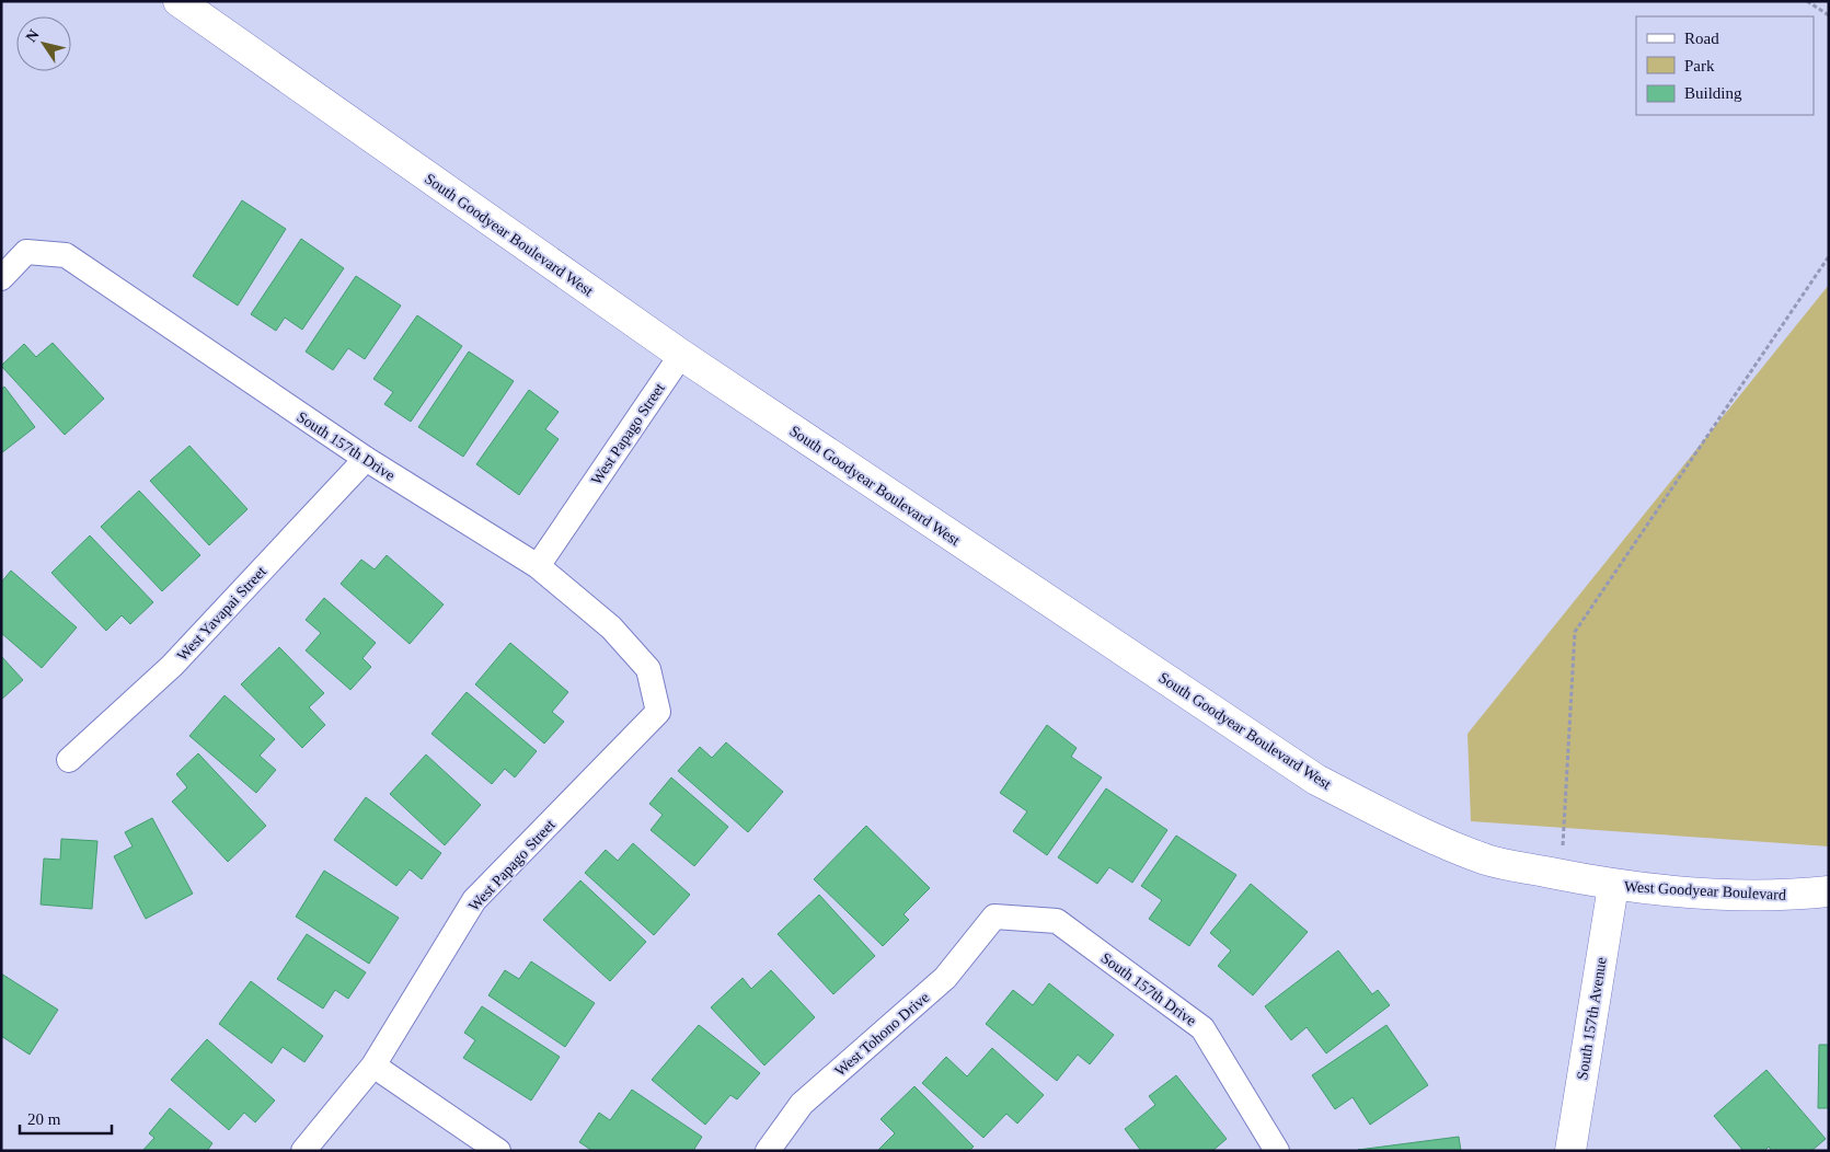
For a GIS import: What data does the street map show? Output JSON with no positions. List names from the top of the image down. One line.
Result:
{"streets":{"street":["South Goodyear Boulevard West","West Papago Street","South 157th Drive","West Yavapai Street","West Goodyear Boulevard","South 157th Avenue","West Tohono Drive"]},"crossings":[["South Goodyear Boulevard West","West Papago Street"],["South Goodyear Boulevard West","West Goodyear Boulevard"],["South Goodyear Boulevard West","South 157th Avenue"],["West Papago Street","South 157th Drive"],["South 157th Drive","West Yavapai Street"],["South 157th Drive","West Tohono Drive"],["West Goodyear Boulevard","South 157th Avenue"]],"legend":["Road","Park","Building"],"scale_bar":"20 m","north":"top left"}
